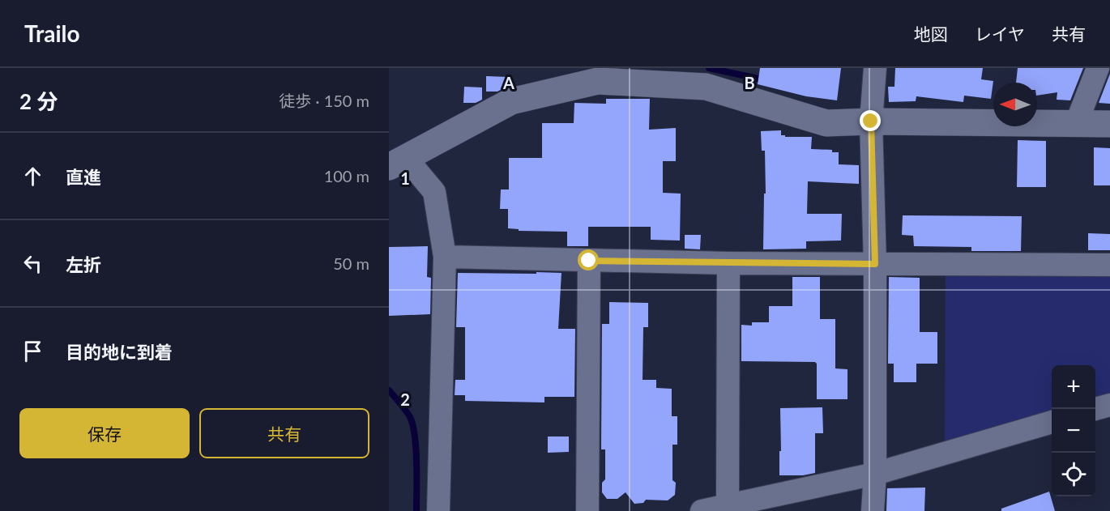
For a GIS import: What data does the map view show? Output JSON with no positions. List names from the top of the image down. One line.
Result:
{"north":"left","page":{"header":"Trailo","nav":["地図","レイヤ","共有"],"heading":["2 分","徒歩 · 150 m"],"list":[["直進","100 m"],["左折","50 m"],"目的地に到着"],"map_buttons":["+","−"],"buttons":["保存","共有"]},"grid":{"columns":["A","B"],"rows":["1","2"]}}
